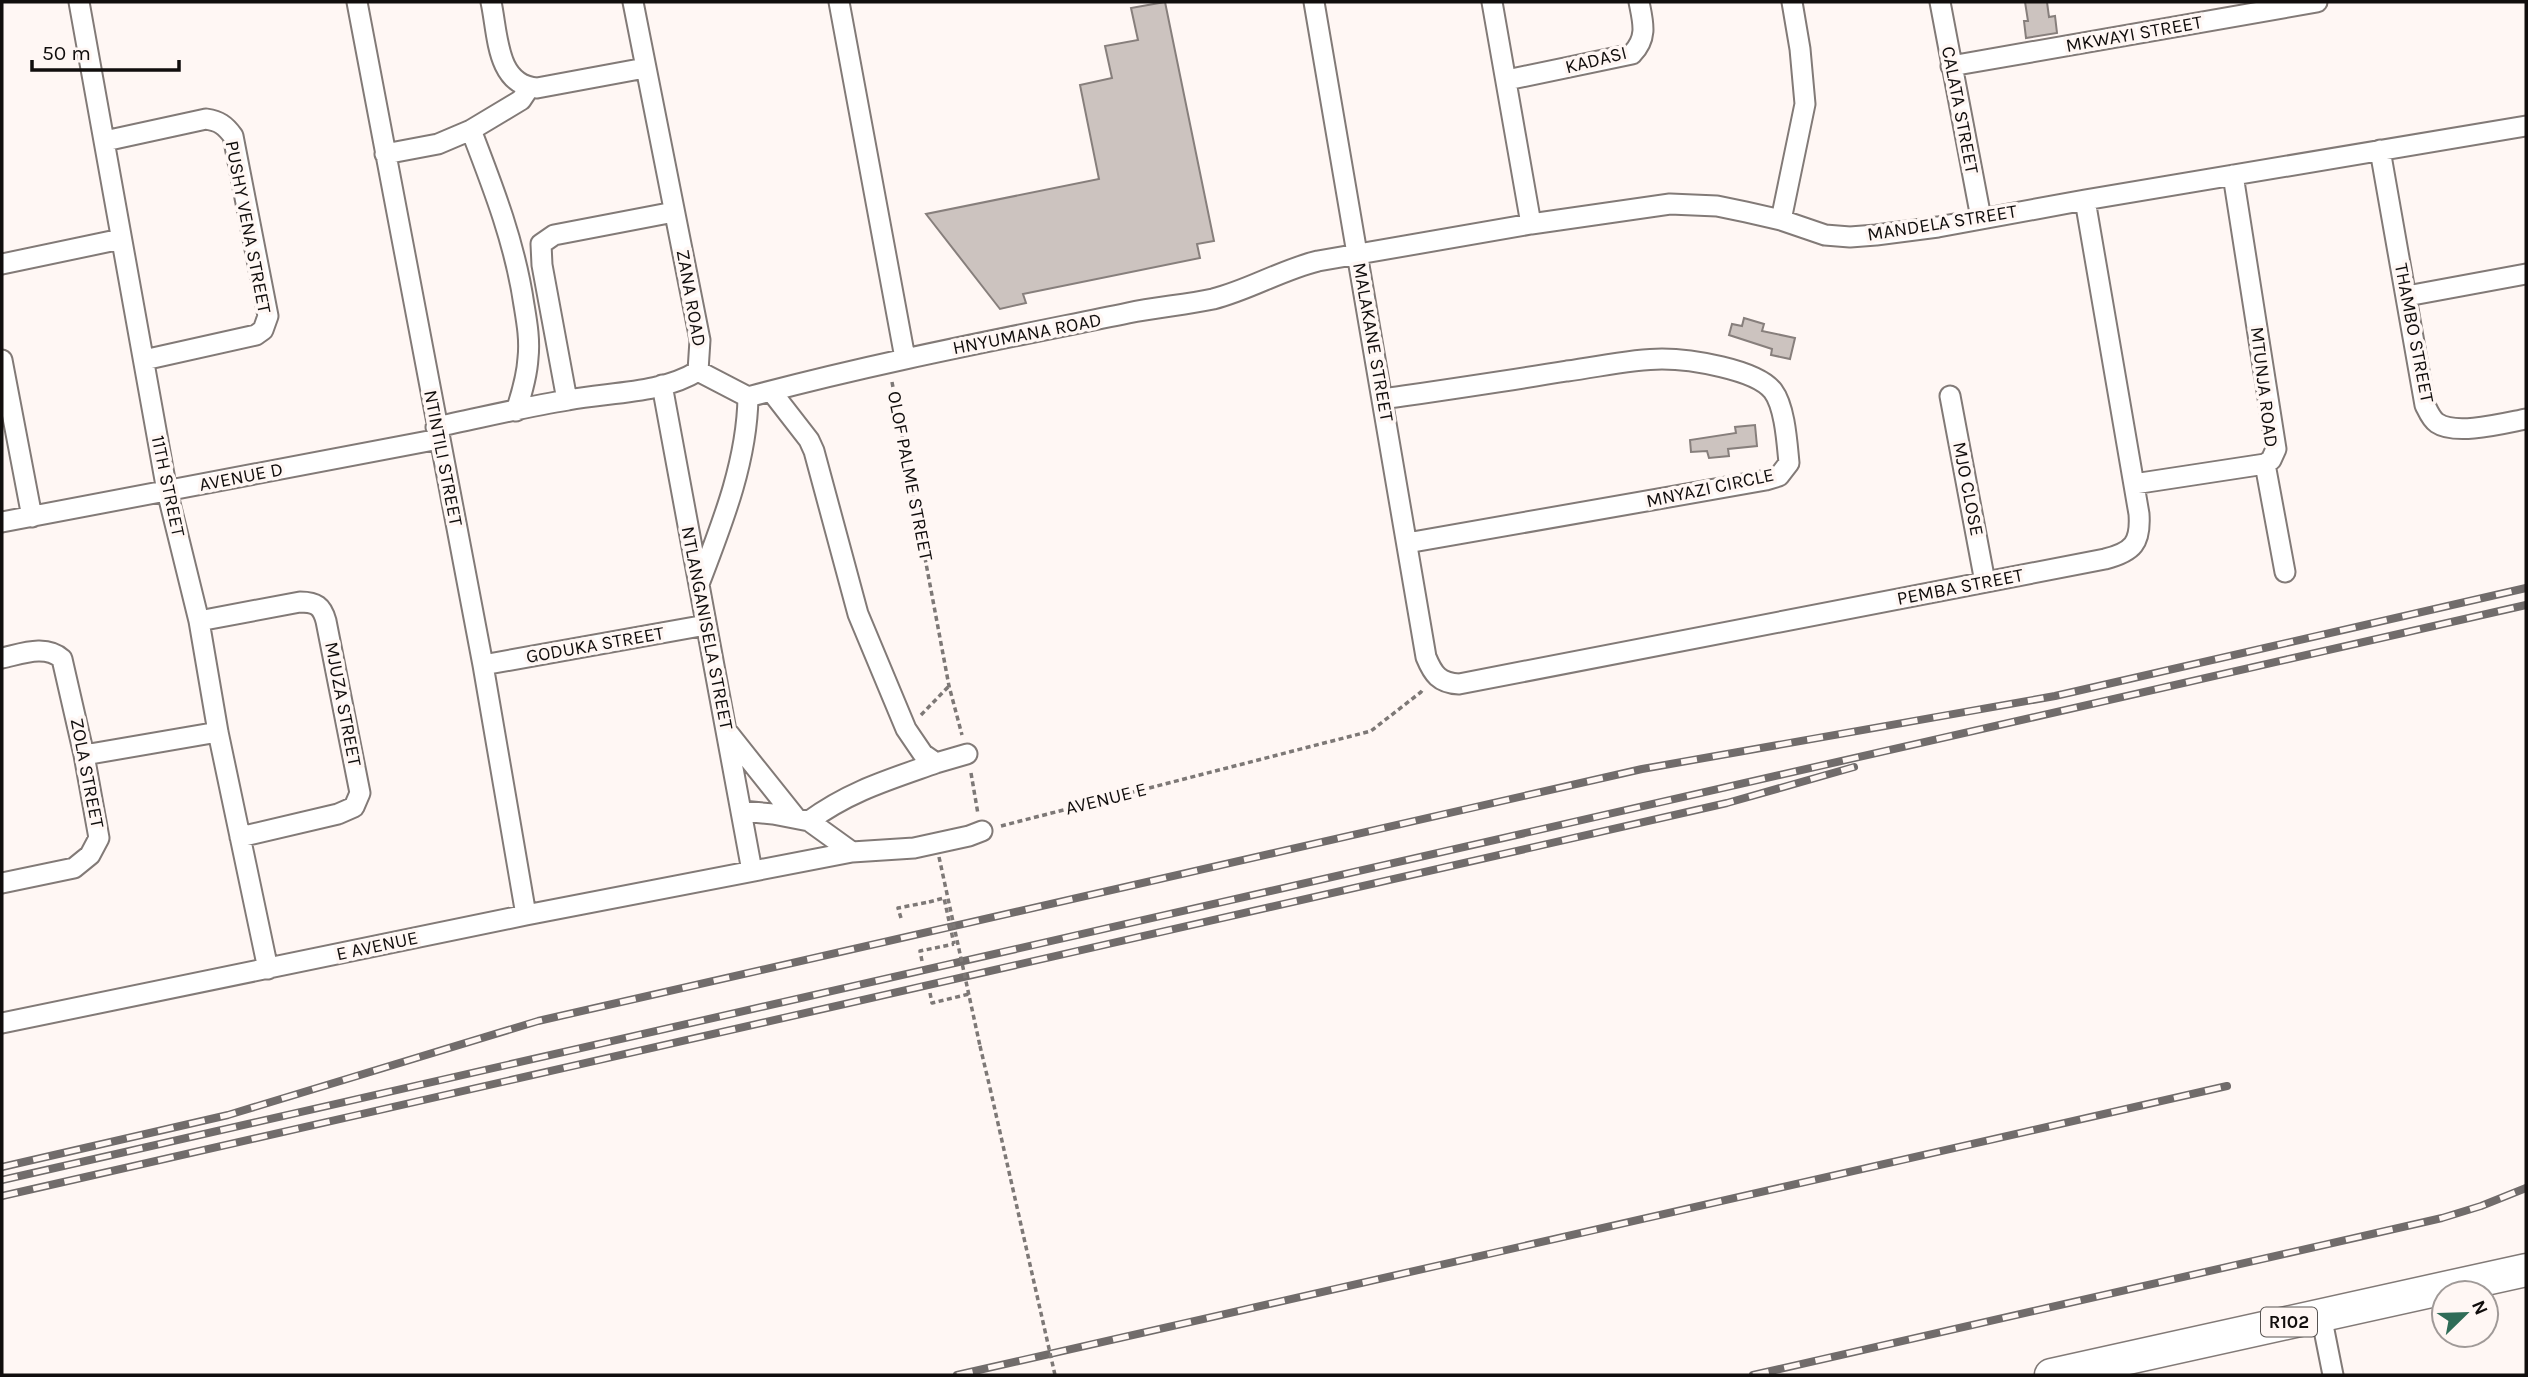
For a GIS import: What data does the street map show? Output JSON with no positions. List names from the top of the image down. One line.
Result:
{"streets":{"main road":["R102"],"street":["MKWAYI STREET","KADASI","CALATA STREET","MANDELA STREET","PUSHY VENA STREET","ZANA ROAD","THAMBO STREET","HNYUMANA ROAD","MALAKANE STREET","MTUNJA ROAD","NTINTILI STREET","AVENUE D","11TH STREET","MNYAZI CIRCLE","MJO CLOSE","PEMBA STREET","NTLANGANISELA STREET","GODUKA STREET","MJUZA STREET","ZOLA STREET","E AVENUE"],"path":["OLOF PALME STREET","AVENUE E"]},"crossings":[["MKWAYI STREET","CALATA STREET"],["CALATA STREET","MANDELA STREET"],["MANDELA STREET","THAMBO STREET"],["MANDELA STREET","HNYUMANA ROAD"],["MANDELA STREET","MALAKANE STREET"],["MANDELA STREET","MTUNJA ROAD"],["MANDELA STREET","PEMBA STREET"],["PUSHY VENA STREET","11TH STREET"],["ZANA ROAD","NTINTILI STREET"],["ZANA ROAD","AVENUE D"],["ZANA ROAD","NTLANGANISELA STREET"],["HNYUMANA ROAD","MALAKANE STREET"],["HNYUMANA ROAD","OLOF PALME STREET"],["MALAKANE STREET","MNYAZI CIRCLE"],["MALAKANE STREET","PEMBA STREET"],["MALAKANE STREET","AVENUE E"],["MTUNJA ROAD","PEMBA STREET"],["NTINTILI STREET","AVENUE D"],["NTINTILI STREET","GODUKA STREET"],["NTINTILI STREET","E AVENUE"],["OLOF PALME STREET","AVENUE E"],["AVENUE D","11TH STREET"],["11TH STREET","MJUZA STREET"],["11TH STREET","E AVENUE"],["MJO CLOSE","PEMBA STREET"],["PEMBA STREET","AVENUE E"],["NTLANGANISELA STREET","GODUKA STREET"],["NTLANGANISELA STREET","E AVENUE"]],"scale_bar":"50 m","north":"top right"}
